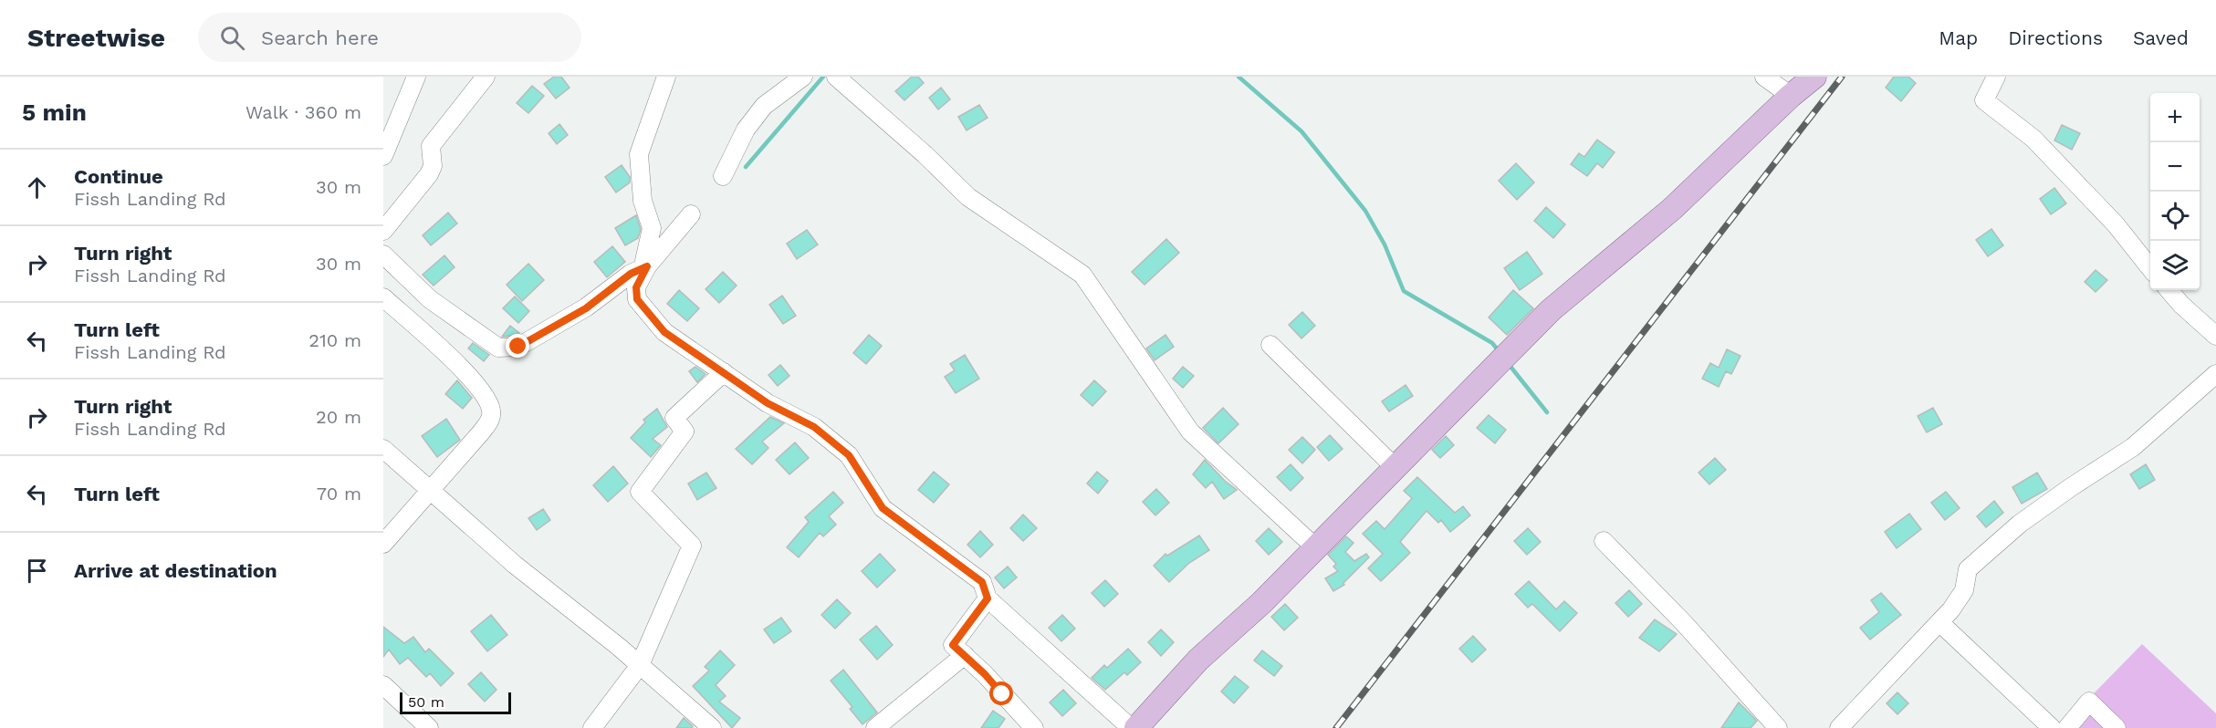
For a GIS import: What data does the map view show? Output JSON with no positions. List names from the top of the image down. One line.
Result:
{"scale_bar":"50 m","page":{"header":"Streetwise","search":"Search here","nav":["Map","Directions","Saved"],"heading":["5 min","Walk · 360 m"],"map_buttons":["+","−"],"list":[["Continue","Fissh Landing Rd","30 m"],["Turn right","Fissh Landing Rd","30 m"],["Turn left","Fissh Landing Rd","210 m"],["Turn right","Fissh Landing Rd","20 m"],["Turn left","70 m"],"Arrive at destination"],"scale":"50 m"}}
